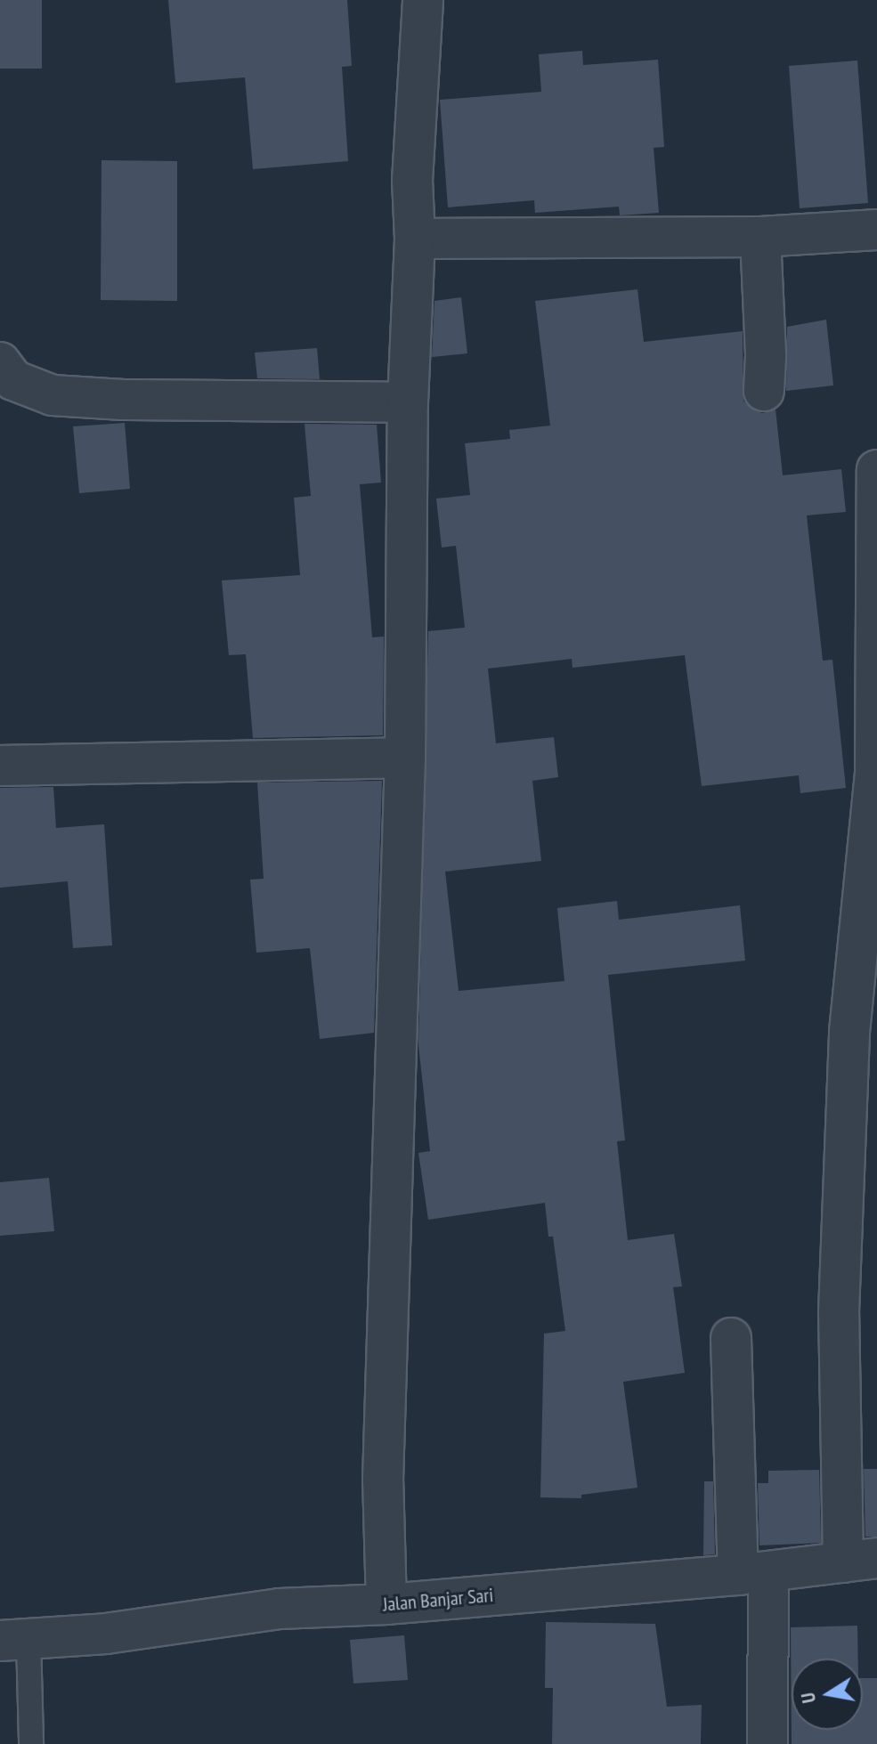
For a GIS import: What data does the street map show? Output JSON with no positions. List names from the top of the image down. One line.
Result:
{"streets":{"street":["Jalan Banjar Sari"]},"north":"left"}
